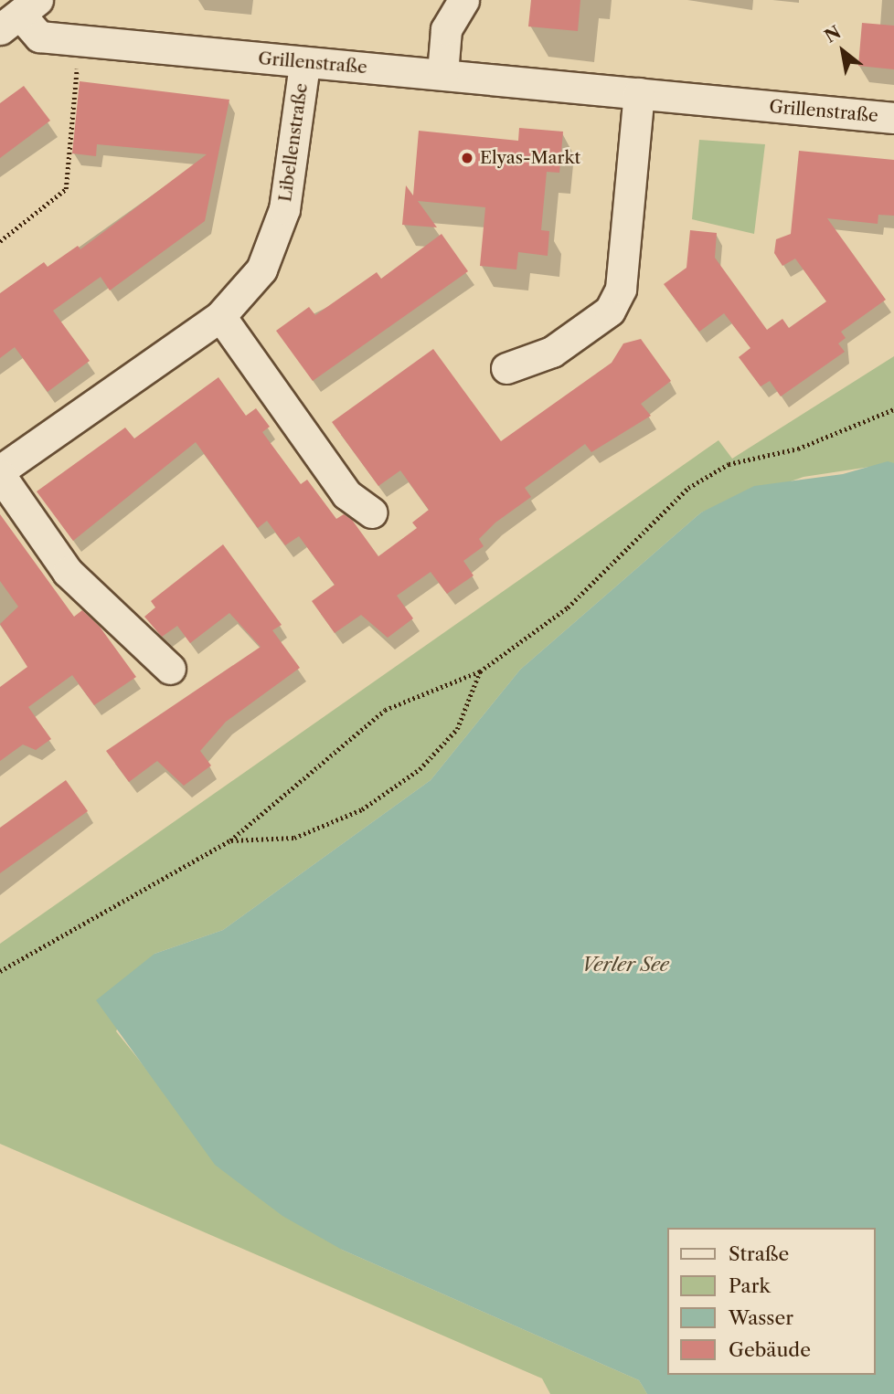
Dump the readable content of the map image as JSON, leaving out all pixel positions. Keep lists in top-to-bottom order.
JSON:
{
  "streets": {
    "street": ["Grillenstraße", "Libellenstraße"]
  },
  "crossings": [
    ["Grillenstraße", "Libellenstraße"]
  ],
  "water": ["Verler See"],
  "places": ["Elyas-Markt"],
  "legend": [
    "Straße",
    "Park",
    "Wasser",
    "Gebäude"
  ],
  "north": "top left"
}
